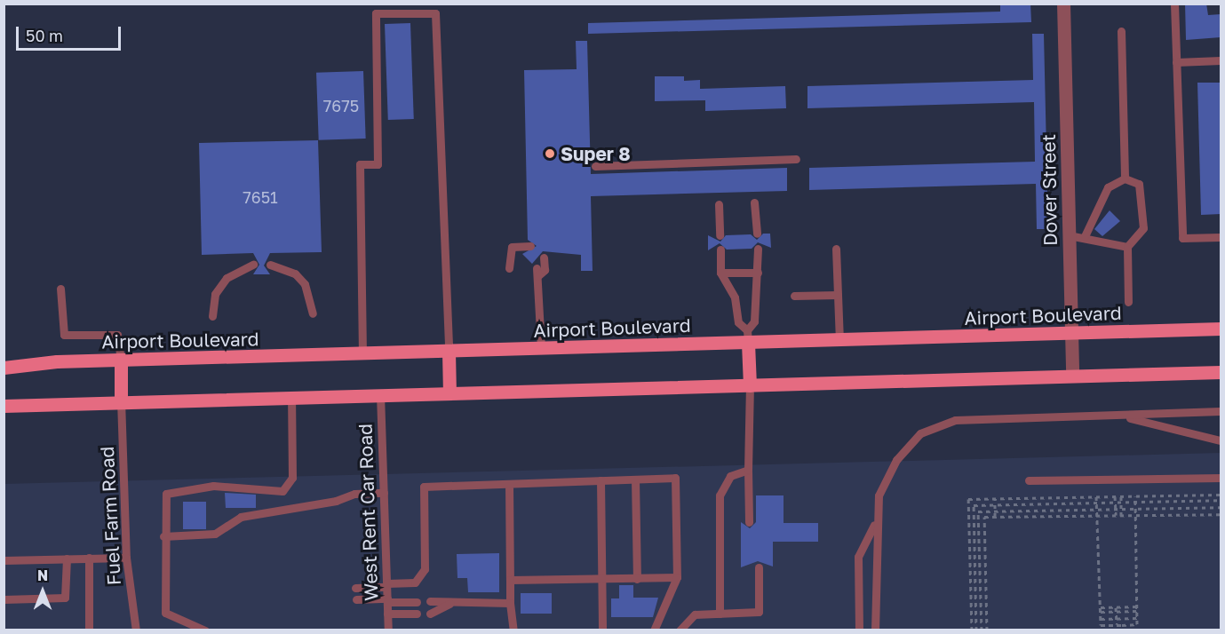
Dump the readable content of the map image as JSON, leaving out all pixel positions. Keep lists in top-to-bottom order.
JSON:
{
  "streets": {
    "main road": ["Airport Boulevard"],
    "street": ["Dover Street"],
    "lane": ["West Rent Car Road", "Fuel Farm Road"]
  },
  "crossings": [
    ["Dover Street", "Airport Boulevard"]
  ],
  "places": ["Super 8"],
  "house_numbers": ["7675", "7651"],
  "scale_bar": "50 m",
  "north": "top"
}
